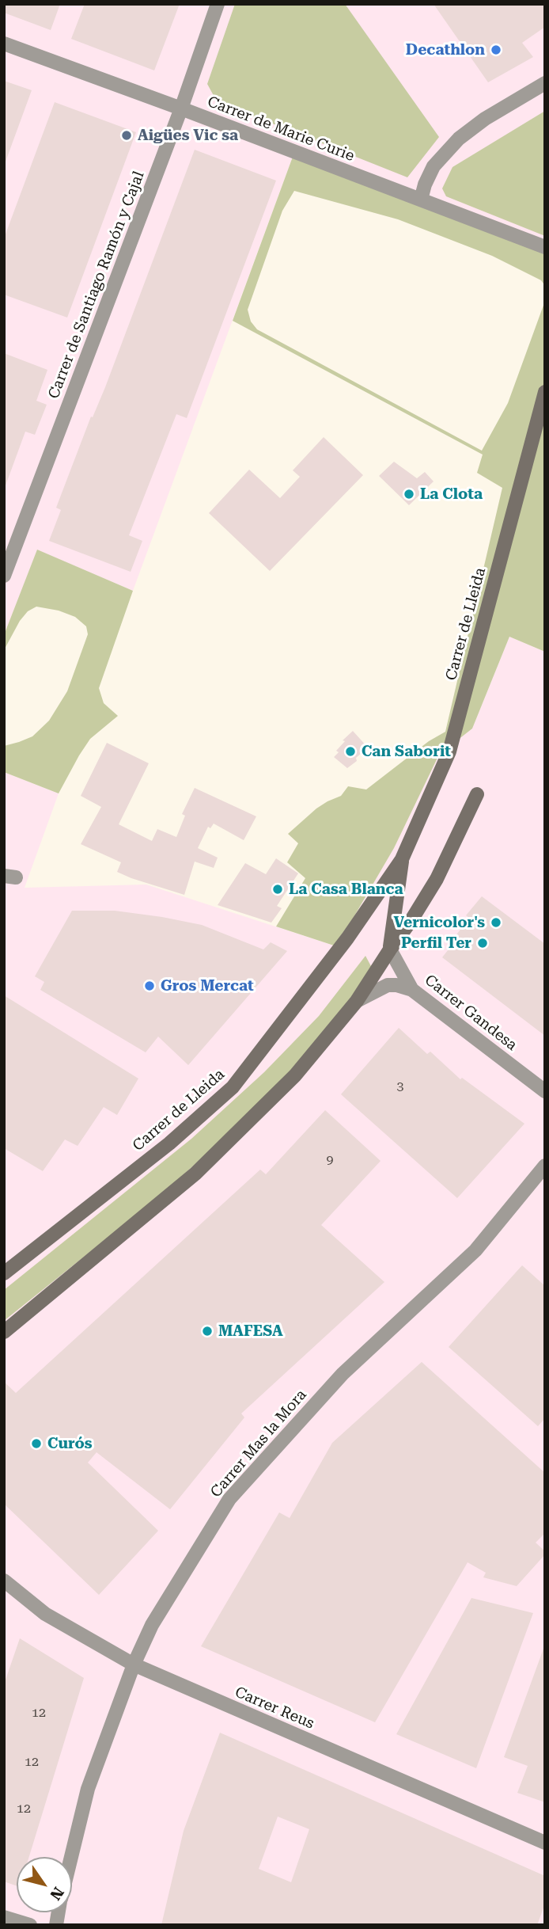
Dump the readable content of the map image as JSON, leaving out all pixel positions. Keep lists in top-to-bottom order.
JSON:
{
  "streets": {
    "street": [
      "Carrer de Marie Curie",
      "Carrer de Santiago Ramón y Cajal",
      "Carrer de Lleida",
      "Carrer Gandesa",
      "Carrer Mas la Mora",
      "Carrer Reus"
    ]
  },
  "crossings": [
    ["Carrer de Marie Curie", "Carrer de Santiago Ramón y Cajal"],
    ["Carrer de Lleida", "Carrer Gandesa"],
    ["Carrer Mas la Mora", "Carrer Reus"]
  ],
  "places": [
    "Decathlon",
    "Aigües Vic sa",
    "La Clota",
    "Can Saborit",
    "La Casa Blanca",
    "Vernicolor's",
    "Perfil Ter",
    "Gros Mercat",
    "MAFESA",
    "Curós"
  ],
  "house_numbers": [
    "3",
    "9",
    "12",
    "12",
    "12"
  ],
  "north": "bottom right"
}
